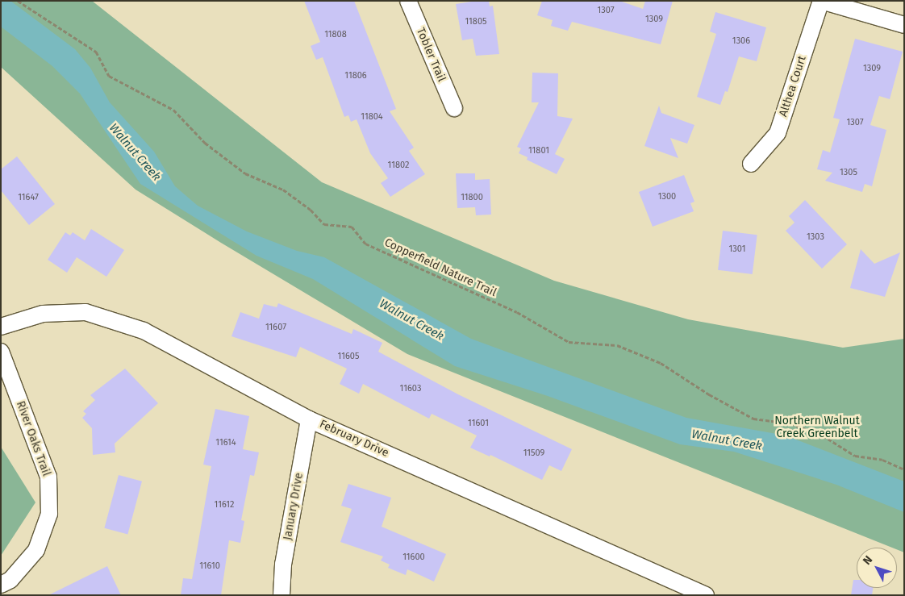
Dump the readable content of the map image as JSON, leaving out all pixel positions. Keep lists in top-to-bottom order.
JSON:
{
  "streets": {
    "street": [
      "Tobler Trail",
      "Althea Court",
      "River Oaks Trail",
      "February Drive",
      "January Drive"
    ],
    "path": ["Copperfield Nature Trail"]
  },
  "crossings": [
    ["February Drive", "January Drive"]
  ],
  "water": ["Walnut Creek"],
  "parks": ["Northern Walnut Creek Greenbelt"],
  "house_numbers": [
    "1307",
    "1309",
    "11805",
    "11808",
    "1306",
    "1309",
    "11806",
    "11804",
    "1307",
    "11801",
    "11802",
    "1305",
    "1300",
    "11647",
    "11800",
    "1303",
    "1301",
    "11607",
    "11605",
    "11603",
    "11601",
    "11614",
    "11509",
    "11612",
    "11600",
    "11610"
  ],
  "north": "top left"
}
